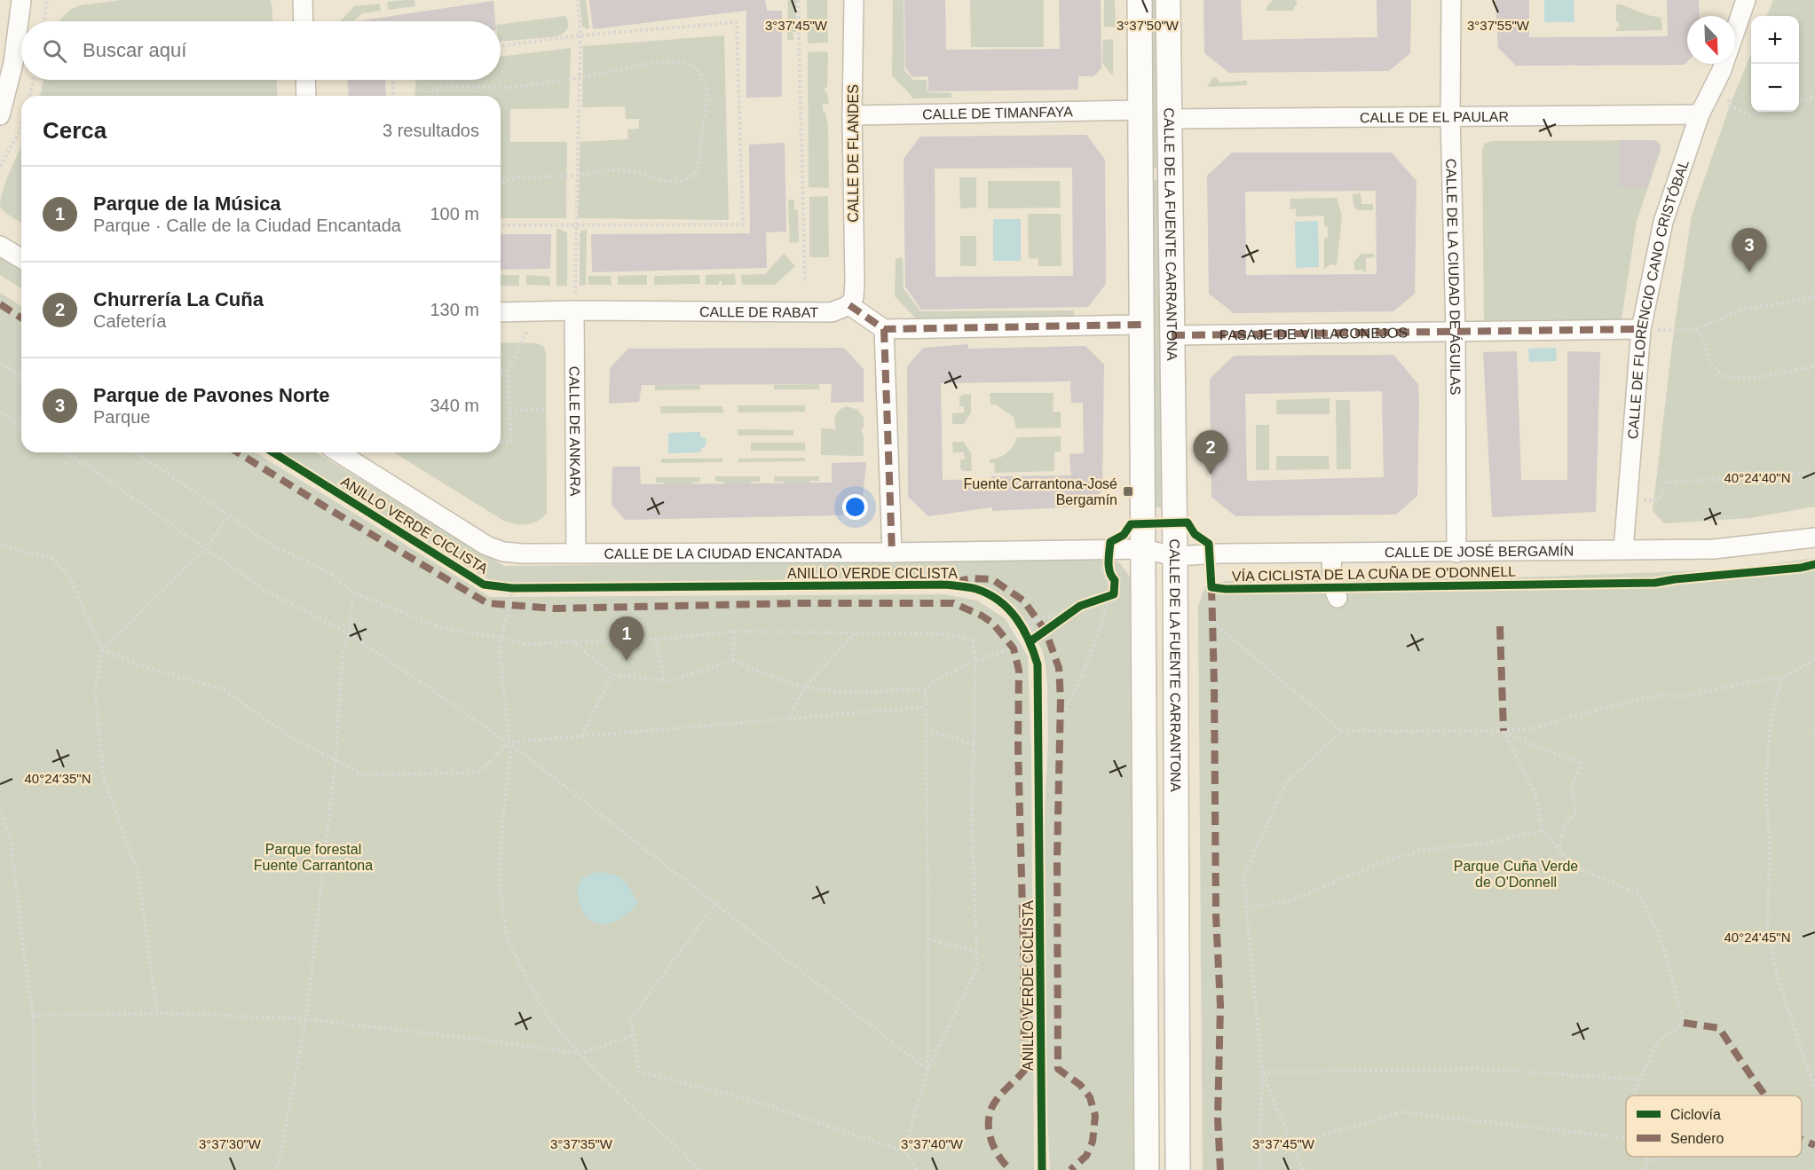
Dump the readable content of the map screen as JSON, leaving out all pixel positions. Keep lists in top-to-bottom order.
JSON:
{
  "streets": {
    "main road": ["CALLE DE LA FUENTE CARRANTONA"],
    "street": [
      "CALLE DE TIMANFAYA",
      "CALLE DE EL PAULAR",
      "CALLE DE FLANDES",
      "CALLE DE LA CIUDAD DE ÁGUILAS",
      "CALLE DE FLORENCIO CANO CRISTÓBAL",
      "CALLE DE RABAT",
      "PASAJE DE VILLACONEJOS",
      "CALLE DE ANKARA",
      "CALLE DE JOSÉ BERGAMÍN",
      "CALLE DE LA CIUDAD ENCANTADA"
    ],
    "cycle path": ["ANILLO VERDE CICLISTA", "VÍA CICLISTA DE LA CUÑA DE O'DONNELL"]
  },
  "crossings": [
    ["CALLE DE TIMANFAYA", "CALLE DE FLANDES"],
    ["CALLE DE TIMANFAYA", "CALLE DE LA FUENTE CARRANTONA"],
    ["CALLE DE EL PAULAR", "CALLE DE LA FUENTE CARRANTONA"],
    ["CALLE DE EL PAULAR", "CALLE DE LA CIUDAD DE ÁGUILAS"],
    ["CALLE DE EL PAULAR", "CALLE DE FLORENCIO CANO CRISTÓBAL"],
    ["CALLE DE FLANDES", "CALLE DE RABAT"],
    ["CALLE DE LA FUENTE CARRANTONA", "PASAJE DE VILLACONEJOS"],
    ["CALLE DE LA FUENTE CARRANTONA", "CALLE DE JOSÉ BERGAMÍN"],
    ["CALLE DE LA FUENTE CARRANTONA", "CALLE DE LA CIUDAD ENCANTADA"],
    ["CALLE DE LA CIUDAD DE ÁGUILAS", "PASAJE DE VILLACONEJOS"],
    ["CALLE DE LA CIUDAD DE ÁGUILAS", "CALLE DE JOSÉ BERGAMÍN"],
    ["CALLE DE FLORENCIO CANO CRISTÓBAL", "PASAJE DE VILLACONEJOS"],
    ["CALLE DE FLORENCIO CANO CRISTÓBAL", "CALLE DE JOSÉ BERGAMÍN"],
    ["CALLE DE RABAT", "CALLE DE ANKARA"],
    ["CALLE DE ANKARA", "CALLE DE LA CIUDAD ENCANTADA"],
    ["CALLE DE JOSÉ BERGAMÍN", "CALLE DE LA CIUDAD ENCANTADA"]
  ],
  "parks": ["Parque forestal Fuente Carrantona", "Parque Cuña Verde de O'Donnell"],
  "places": {
    "transit": ["Fuente Carrantona-José Bergamín"]
  },
  "legend": ["Ciclovía", "Sendero"],
  "north": "bottom right",
  "page": {
    "map_buttons": ["+", "−"],
    "search": "Buscar aquí",
    "heading": ["Cerca", "3 resultados"],
    "list": [
      {
        "mark": "1",
        "name": "Parque de la Música",
        "note": "Parque · Calle de la Ciudad Encantada",
        "value": "100 m"
      },
      {
        "mark": "2",
        "name": "Churrería La Cuña",
        "note": "Cafetería",
        "value": "130 m"
      },
      {
        "mark": "3",
        "name": "Parque de Pavones Norte",
        "note": "Parque",
        "value": "340 m"
      }
    ],
    "pins": ["3", "2", "1"]
  },
  "coordinates": [
    "3°37'45\"W",
    "3°37'50\"W",
    "3°37'55\"W",
    "40°24'40\"N",
    "40°24'35\"N",
    "40°24'45\"N",
    "3°37'30\"W",
    "3°37'35\"W",
    "3°37'40\"W"
  ]
}
